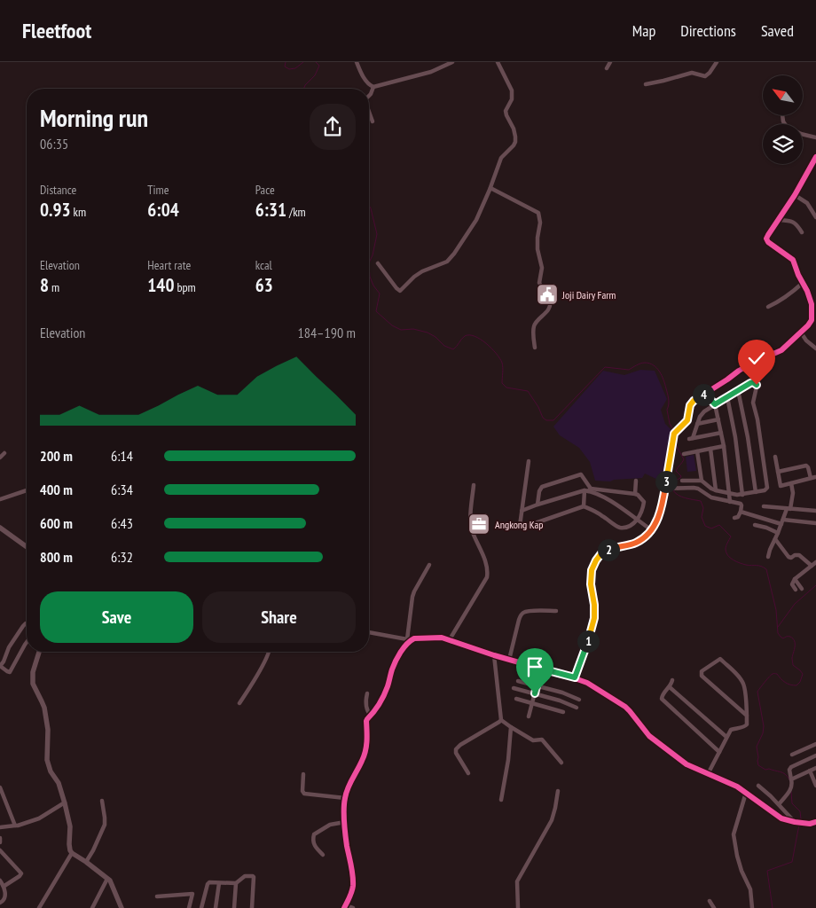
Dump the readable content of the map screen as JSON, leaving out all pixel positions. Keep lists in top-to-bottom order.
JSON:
{
  "places": {
    "public building": ["Joji Dairy Farm"],
    "office": ["Angkong Kap"]
  },
  "north": "top left",
  "page": {
    "header": "Fleetfoot",
    "nav": ["Map", "Directions", "Saved"],
    "heading": ["Morning run", "06:35"],
    "stats": [
      ["Distance", "0.93 km"],
      ["Time", "6:04"],
      ["Pace", "6:31 /km"],
      ["Elevation", "8 m"],
      ["Heart rate", "140 bpm"],
      ["kcal", "63"]
    ],
    "chart": ["Elevation", "184–190 m"],
    "pins": [
      "4",
      "3",
      "2",
      "1"
    ],
    "list": [
      {
        "name": "200 m",
        "note": "6:14"
      },
      {
        "name": "400 m",
        "note": "6:34"
      },
      {
        "name": "600 m",
        "note": "6:43"
      },
      {
        "name": "800 m",
        "note": "6:32"
      }
    ],
    "buttons": ["Save", "Share"]
  }
}
